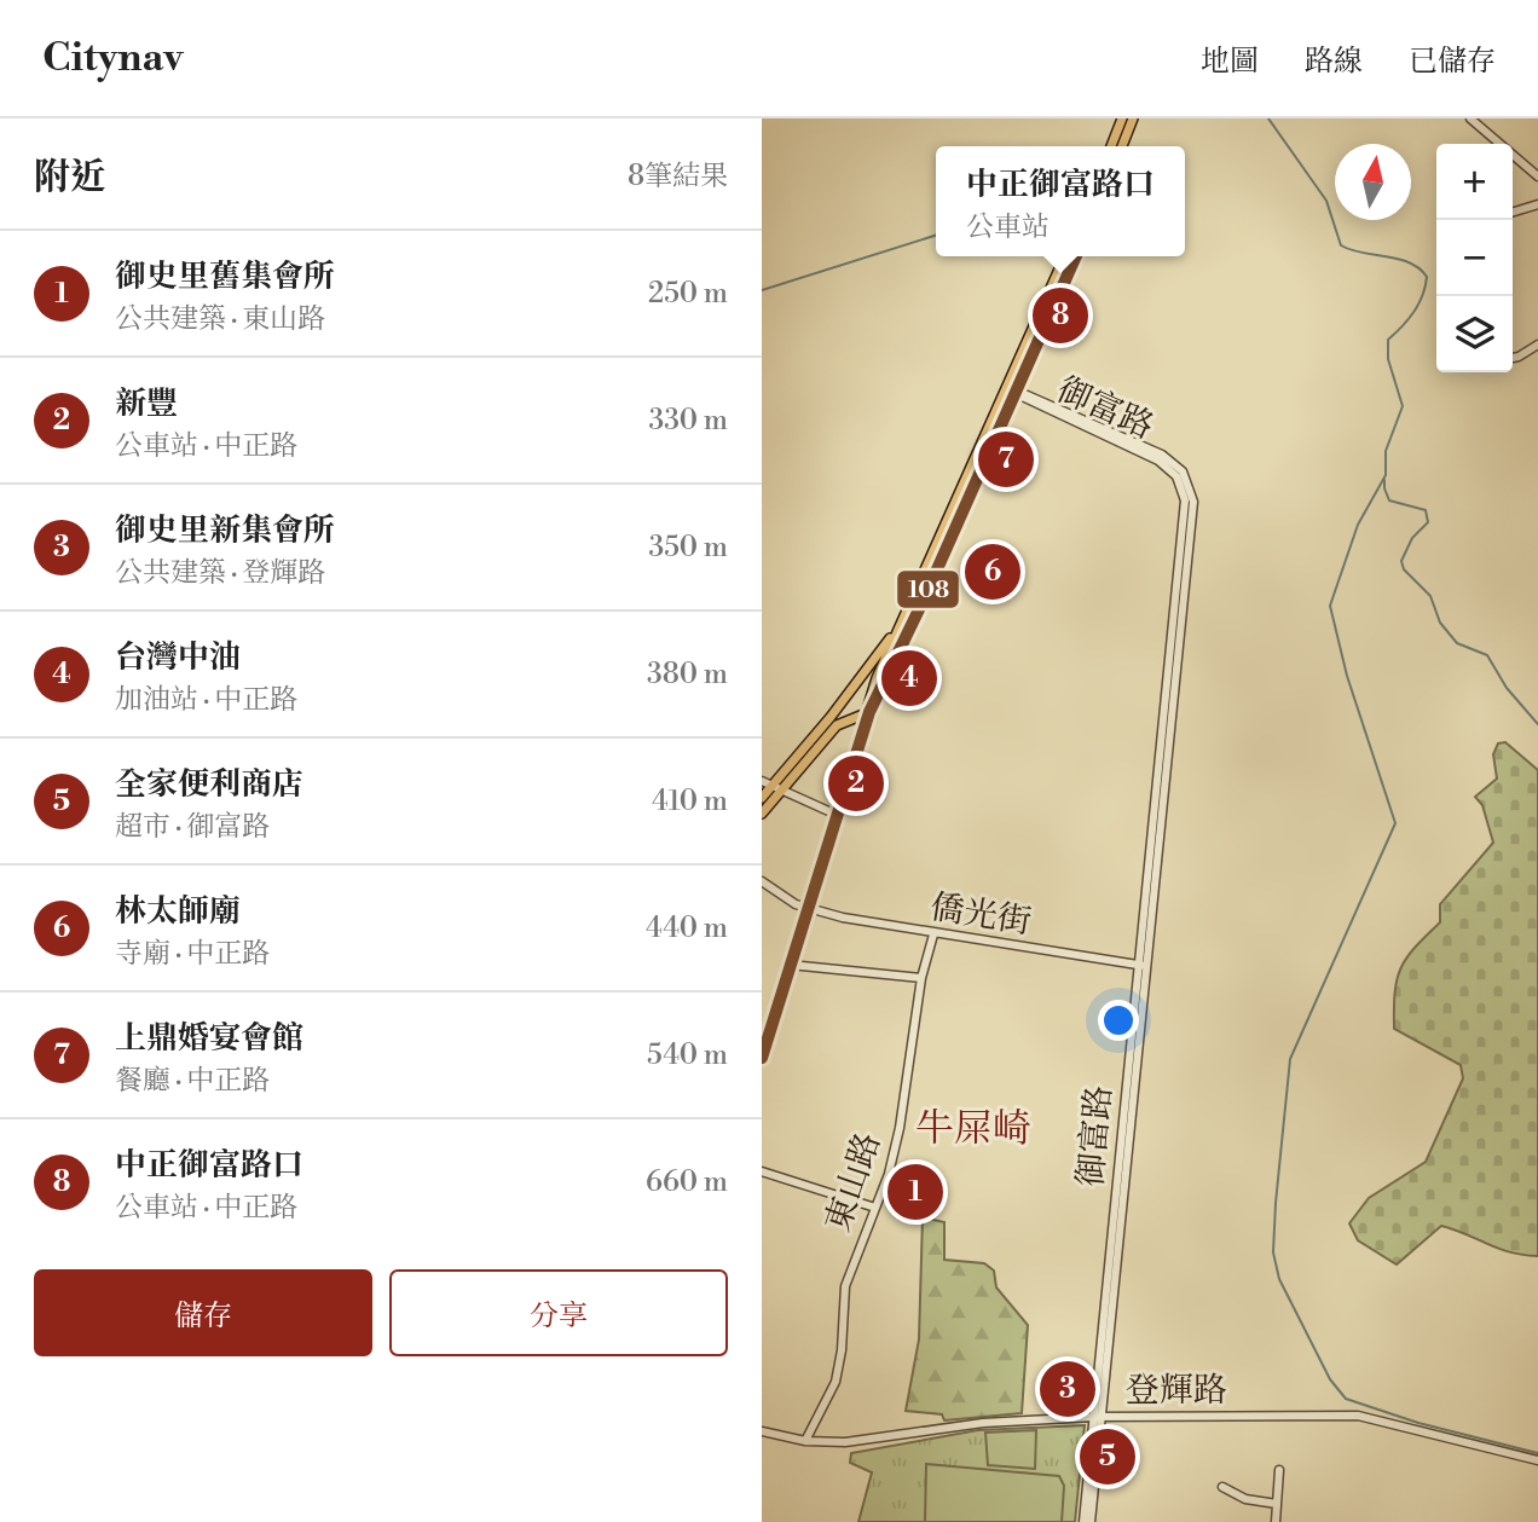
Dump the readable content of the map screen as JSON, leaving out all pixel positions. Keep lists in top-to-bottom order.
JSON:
{
  "streets": {
    "street": [
      "御富路",
      "僑光街",
      "東山路",
      "登輝路"
    ]
  },
  "crossings": [
    ["御富路", "僑光街"],
    ["御富路", "登輝路"],
    ["僑光街", "東山路"],
    ["東山路", "登輝路"]
  ],
  "districts": ["牛屎崎"],
  "lines": ["transit line 108"],
  "north": "top",
  "page": {
    "header": "Citynav",
    "nav": ["地圖", "路線", "已儲存"],
    "heading": ["附近", "8筆結果"],
    "map_buttons": ["+", "−"],
    "popup": ["中正御富路口", "公車站"],
    "list": [
      {
        "mark": "1",
        "name": "御史里舊集會所",
        "note": "公共建築 · 東山路",
        "value": "250 m"
      },
      {
        "mark": "2",
        "name": "新豐",
        "note": "公車站 · 中正路",
        "value": "330 m"
      },
      {
        "mark": "3",
        "name": "御史里新集會所",
        "note": "公共建築 · 登輝路",
        "value": "350 m"
      },
      {
        "mark": "4",
        "name": "台灣中油",
        "note": "加油站 · 中正路",
        "value": "380 m"
      },
      {
        "mark": "5",
        "name": "全家便利商店",
        "note": "超市 · 御富路",
        "value": "410 m"
      },
      {
        "mark": "6",
        "name": "林太師廟",
        "note": "寺廟 · 中正路",
        "value": "440 m"
      },
      {
        "mark": "7",
        "name": "上鼎婚宴會館",
        "note": "餐廳 · 中正路",
        "value": "540 m"
      },
      {
        "mark": "8",
        "name": "中正御富路口",
        "note": "公車站 · 中正路",
        "value": "660 m"
      }
    ],
    "pins": [
      "8",
      "7",
      "6",
      "4",
      "2",
      "1",
      "3",
      "5"
    ],
    "buttons": ["儲存", "分享"]
  }
}
